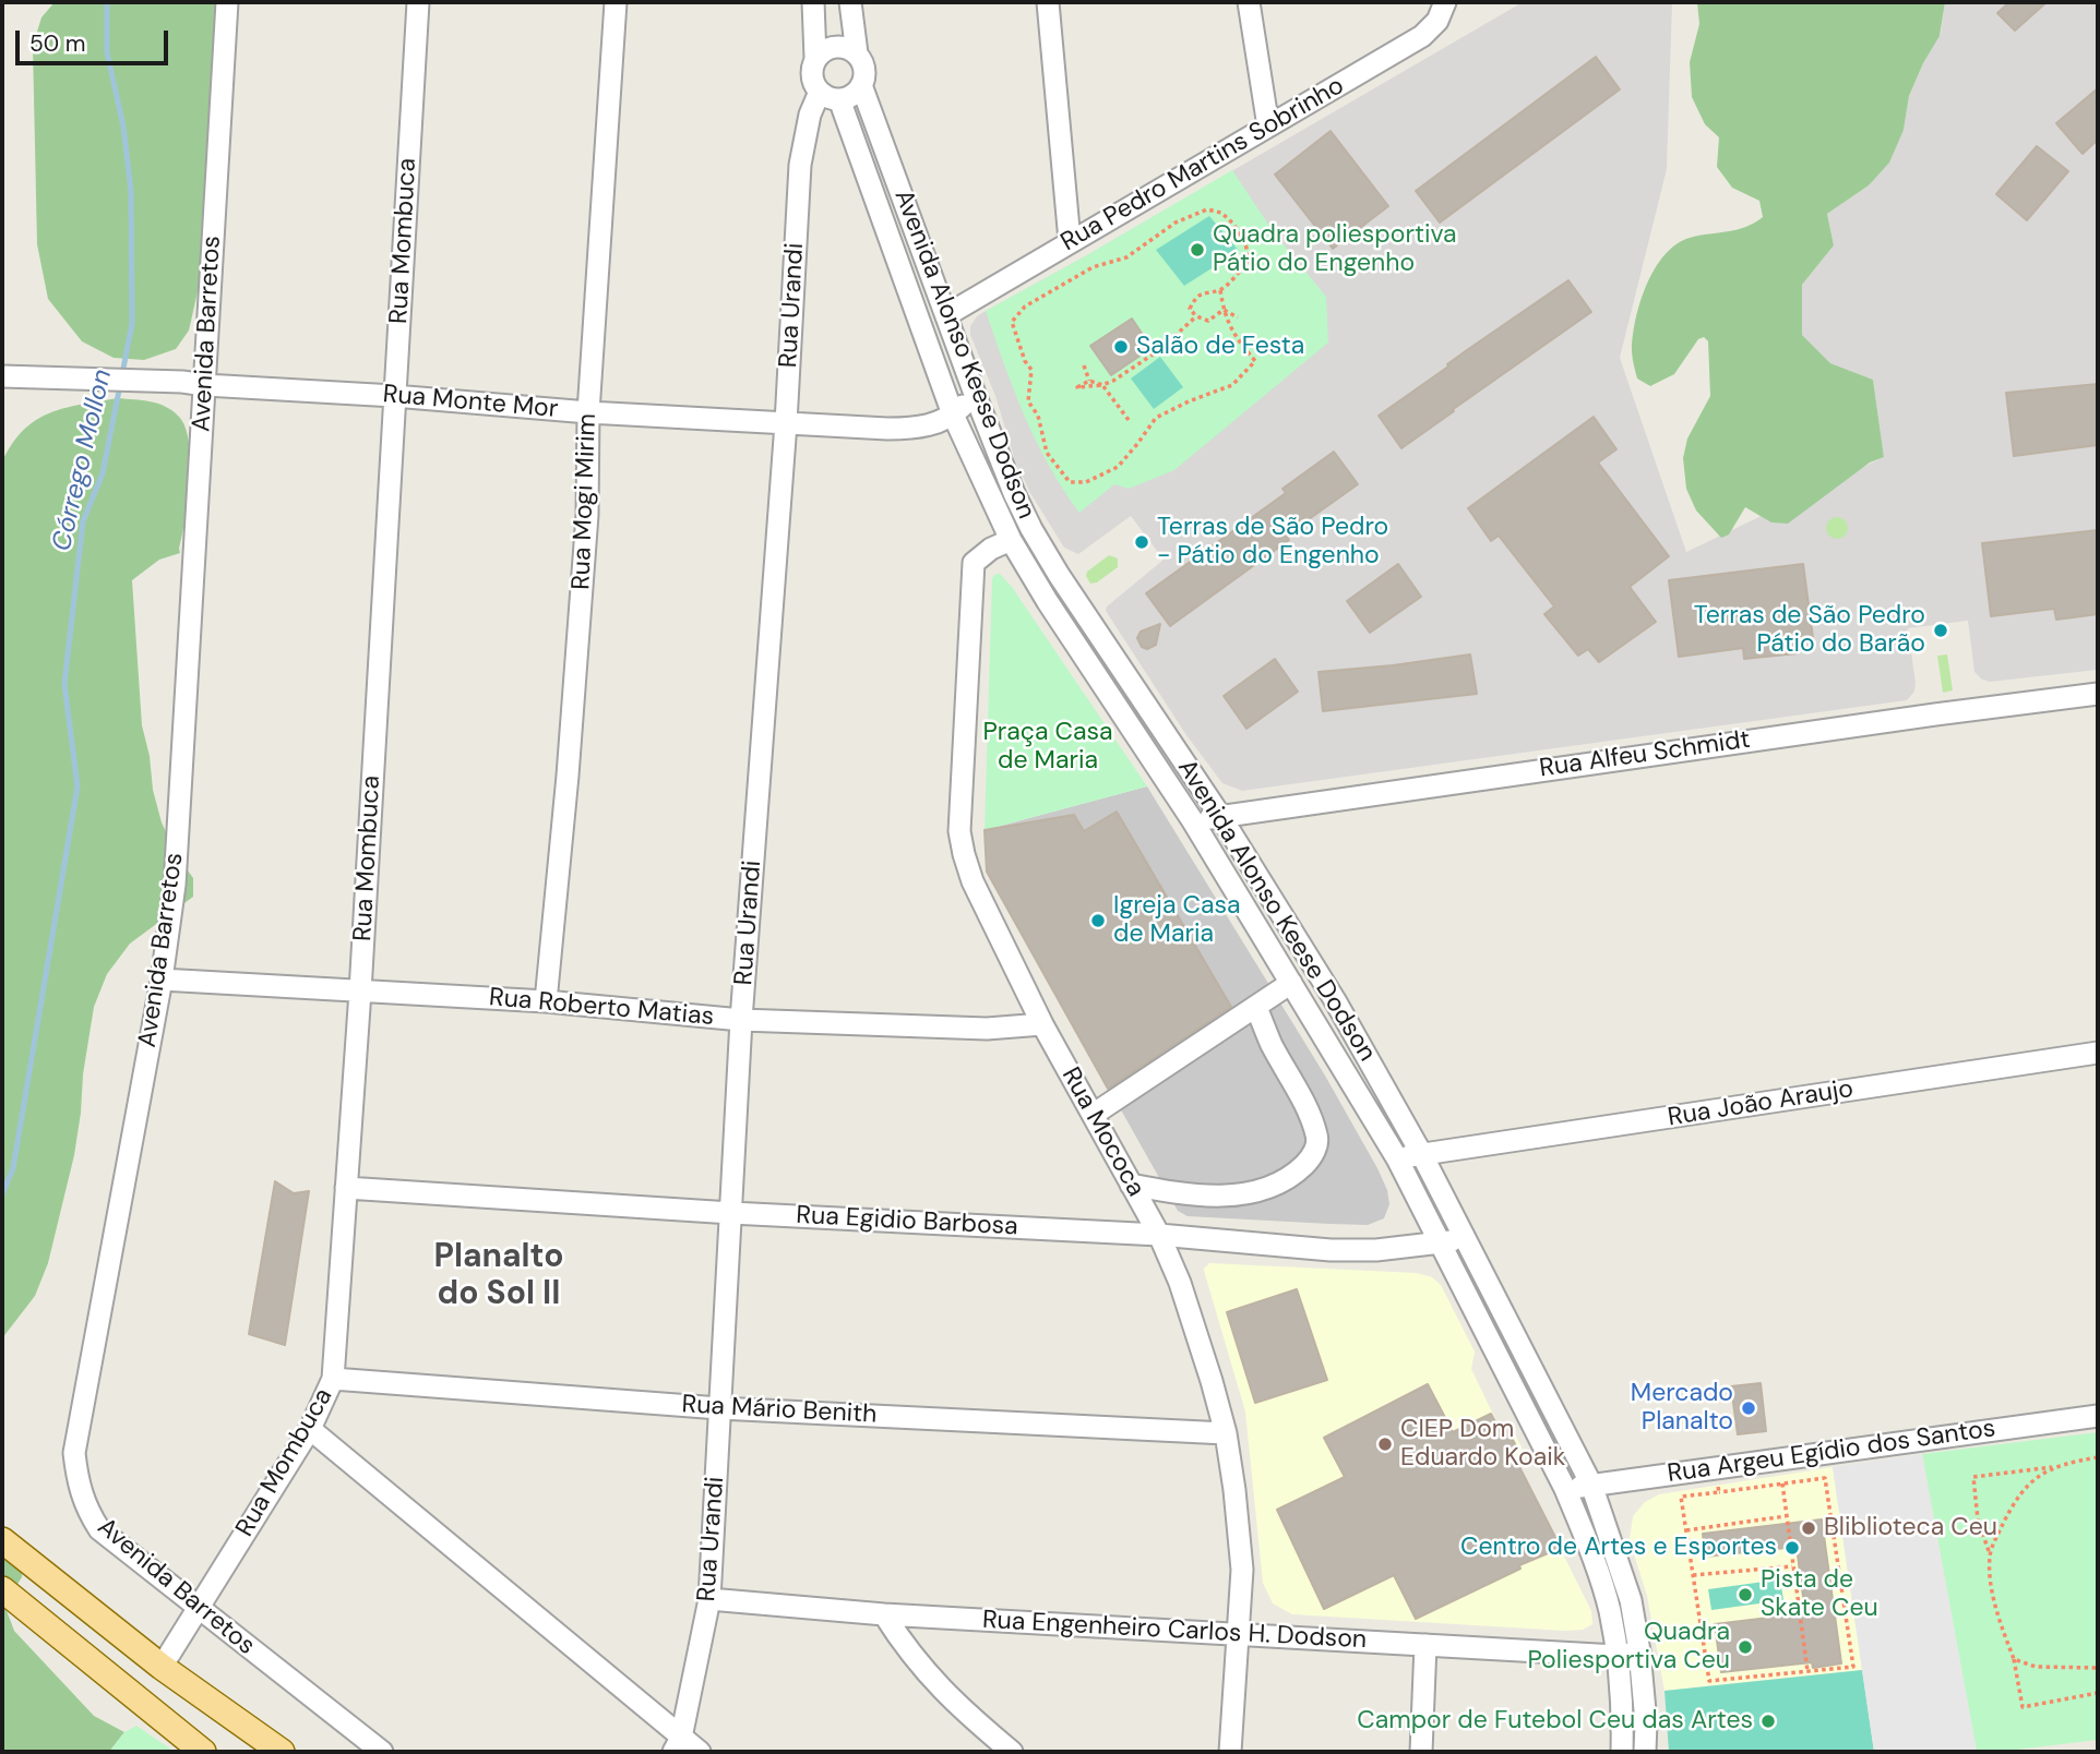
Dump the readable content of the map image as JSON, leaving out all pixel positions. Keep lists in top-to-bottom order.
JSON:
{
  "streets": {
    "street": [
      "Rua Pedro Martins Sobrinho",
      "Rua Mombuca",
      "Rua Urandi",
      "Avenida Barretos",
      "Avenida Alonso Keese Dodson",
      "Rua Monte Mor",
      "Rua Mogi Mirim",
      "Rua Alfeu Schmidt",
      "Rua Roberto Matias",
      "Rua João Araujo",
      "Rua Mococa",
      "Rua Egidio Barbosa",
      "Rua Mário Benith",
      "Rua Argeu Egídio dos Santos",
      "Rua Engenheiro Carlos H. Dodson"
    ]
  },
  "crossings": [
    ["Rua Pedro Martins Sobrinho", "Avenida Alonso Keese Dodson"],
    ["Rua Mombuca", "Avenida Barretos"],
    ["Rua Mombuca", "Rua Monte Mor"],
    ["Rua Mombuca", "Rua Roberto Matias"],
    ["Rua Mombuca", "Rua Egidio Barbosa"],
    ["Rua Mombuca", "Rua Mário Benith"],
    ["Rua Urandi", "Avenida Alonso Keese Dodson"],
    ["Rua Urandi", "Rua Monte Mor"],
    ["Rua Urandi", "Rua Roberto Matias"],
    ["Rua Urandi", "Rua Egidio Barbosa"],
    ["Rua Urandi", "Rua Mário Benith"],
    ["Rua Urandi", "Rua Engenheiro Carlos H. Dodson"],
    ["Avenida Barretos", "Rua Monte Mor"],
    ["Avenida Barretos", "Rua Roberto Matias"],
    ["Avenida Alonso Keese Dodson", "Rua Monte Mor"],
    ["Avenida Alonso Keese Dodson", "Rua Alfeu Schmidt"],
    ["Avenida Alonso Keese Dodson", "Rua João Araujo"],
    ["Avenida Alonso Keese Dodson", "Rua Mococa"],
    ["Avenida Alonso Keese Dodson", "Rua Egidio Barbosa"],
    ["Avenida Alonso Keese Dodson", "Rua Argeu Egídio dos Santos"],
    ["Avenida Alonso Keese Dodson", "Rua Engenheiro Carlos H. Dodson"],
    ["Rua Monte Mor", "Rua Mogi Mirim"],
    ["Rua Mogi Mirim", "Rua Roberto Matias"],
    ["Rua Roberto Matias", "Rua Mococa"],
    ["Rua Mococa", "Rua Egidio Barbosa"],
    ["Rua Mococa", "Rua Mário Benith"],
    ["Rua Mococa", "Rua Engenheiro Carlos H. Dodson"]
  ],
  "districts": ["Planalto do Sol II"],
  "water": ["Córrego Mollon"],
  "parks": ["Praça Casa de Maria"],
  "places": [
    "Quadra poliesportiva Pátio do Engenho",
    "Salão de Festa",
    "Terras de São Pedro - Pátio do Engenho",
    "Terras de São Pedro Pátio do Barão",
    "Igreja Casa de Maria",
    "Mercado Planalto",
    "CIEP Dom Eduardo Koaik",
    "Bliblioteca Ceu",
    "Centro de Artes e Esportes",
    "Pista de Skate Ceu",
    "Quadra Poliesportiva Ceu",
    "Campor de Futebol Ceu das Artes"
  ],
  "scale_bar": "50 m"
}
